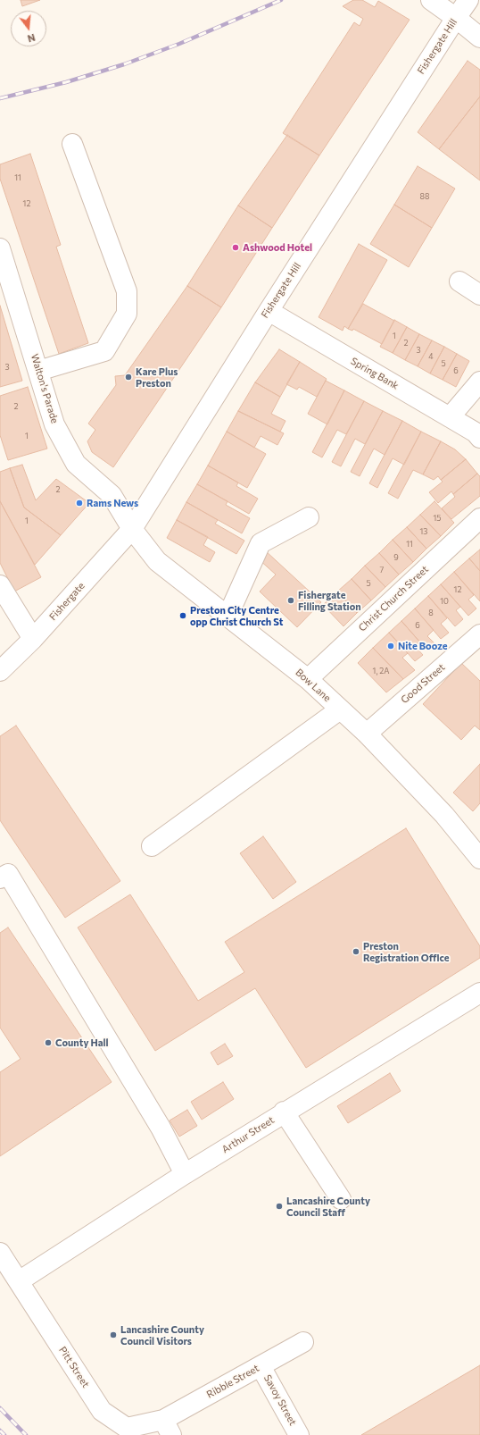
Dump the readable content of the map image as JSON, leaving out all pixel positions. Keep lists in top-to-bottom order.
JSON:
{
  "streets": {
    "street": [
      "Fishergate Hill",
      "Spring Bank",
      "Walton's Parade",
      "Christ Church Street",
      "Fishergate",
      "Good Street",
      "Bow Lane",
      "Arthur Street",
      "Pitt Street",
      "Ribble Street",
      "Savoy Street"
    ]
  },
  "crossings": [
    ["Fishergate Hill", "Spring Bank"],
    ["Fishergate Hill", "Walton's Parade"],
    ["Fishergate Hill", "Fishergate"],
    ["Fishergate Hill", "Bow Lane"],
    ["Walton's Parade", "Fishergate"],
    ["Walton's Parade", "Bow Lane"],
    ["Christ Church Street", "Bow Lane"],
    ["Fishergate", "Bow Lane"],
    ["Good Street", "Bow Lane"],
    ["Arthur Street", "Pitt Street"],
    ["Pitt Street", "Ribble Street"],
    ["Ribble Street", "Savoy Street"]
  ],
  "places": [
    "Ashwood Hotel",
    "Kare Plus Preston",
    "Rams News",
    "Fishergate Filling Station",
    "Preston City Centre opp Christ Church St",
    "Nite Booze",
    "Preston Registration Office",
    "County Hall",
    "Lancashire County Council Staff",
    "Lancashire County Council Visitors"
  ],
  "house_numbers": [
    "11",
    "88",
    "12",
    "1",
    "2",
    "3",
    "4",
    "5",
    "3",
    "6",
    "2",
    "1",
    "2",
    "15",
    "1",
    "13",
    "11",
    "9",
    "7",
    "5",
    "12",
    "10",
    "8",
    "6",
    "1, 2A"
  ],
  "north": "bottom"
}
